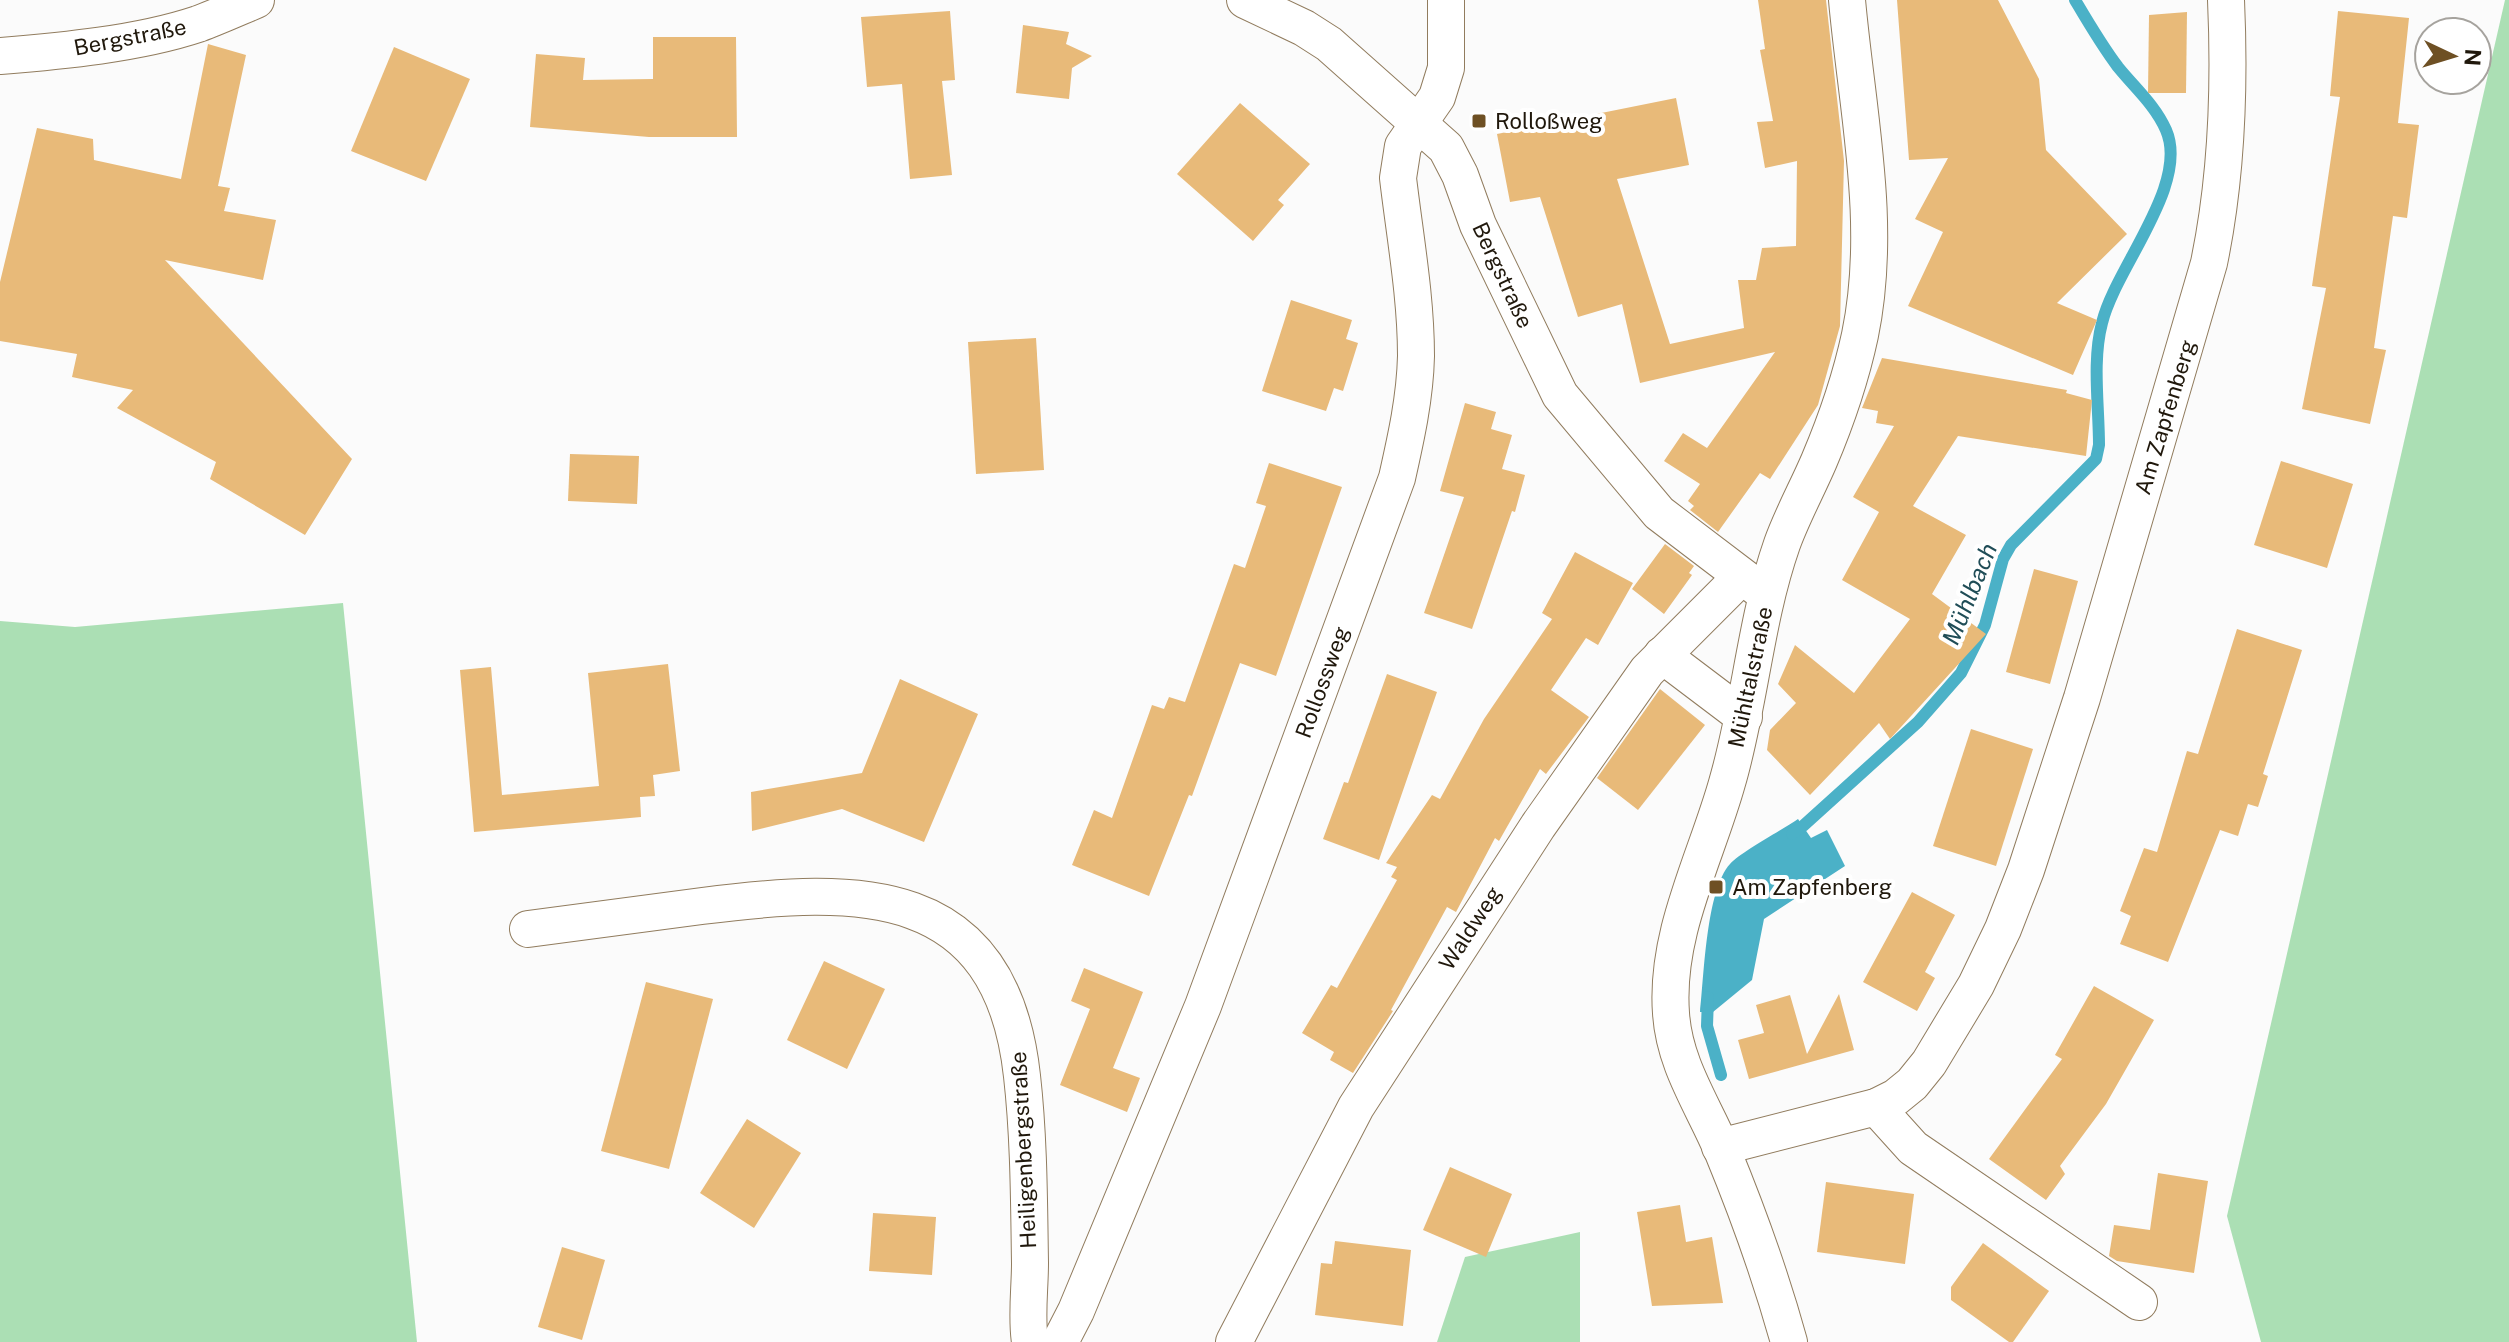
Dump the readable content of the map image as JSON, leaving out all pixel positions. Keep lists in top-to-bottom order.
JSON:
{
  "streets": {
    "street": [
      "Bergstraße",
      "Am Zapfenberg",
      "Mühltalstraße",
      "Rollossweg",
      "Waldweg",
      "Heiligenbergstraße"
    ]
  },
  "crossings": [
    ["Bergstraße", "Mühltalstraße"],
    ["Bergstraße", "Rollossweg"],
    ["Bergstraße", "Waldweg"],
    ["Am Zapfenberg", "Mühltalstraße"],
    ["Mühltalstraße", "Waldweg"]
  ],
  "water": ["Mühlbach"],
  "places": {
    "transit": ["Rolloßweg", "Am Zapfenberg"]
  },
  "north": "right"
}
